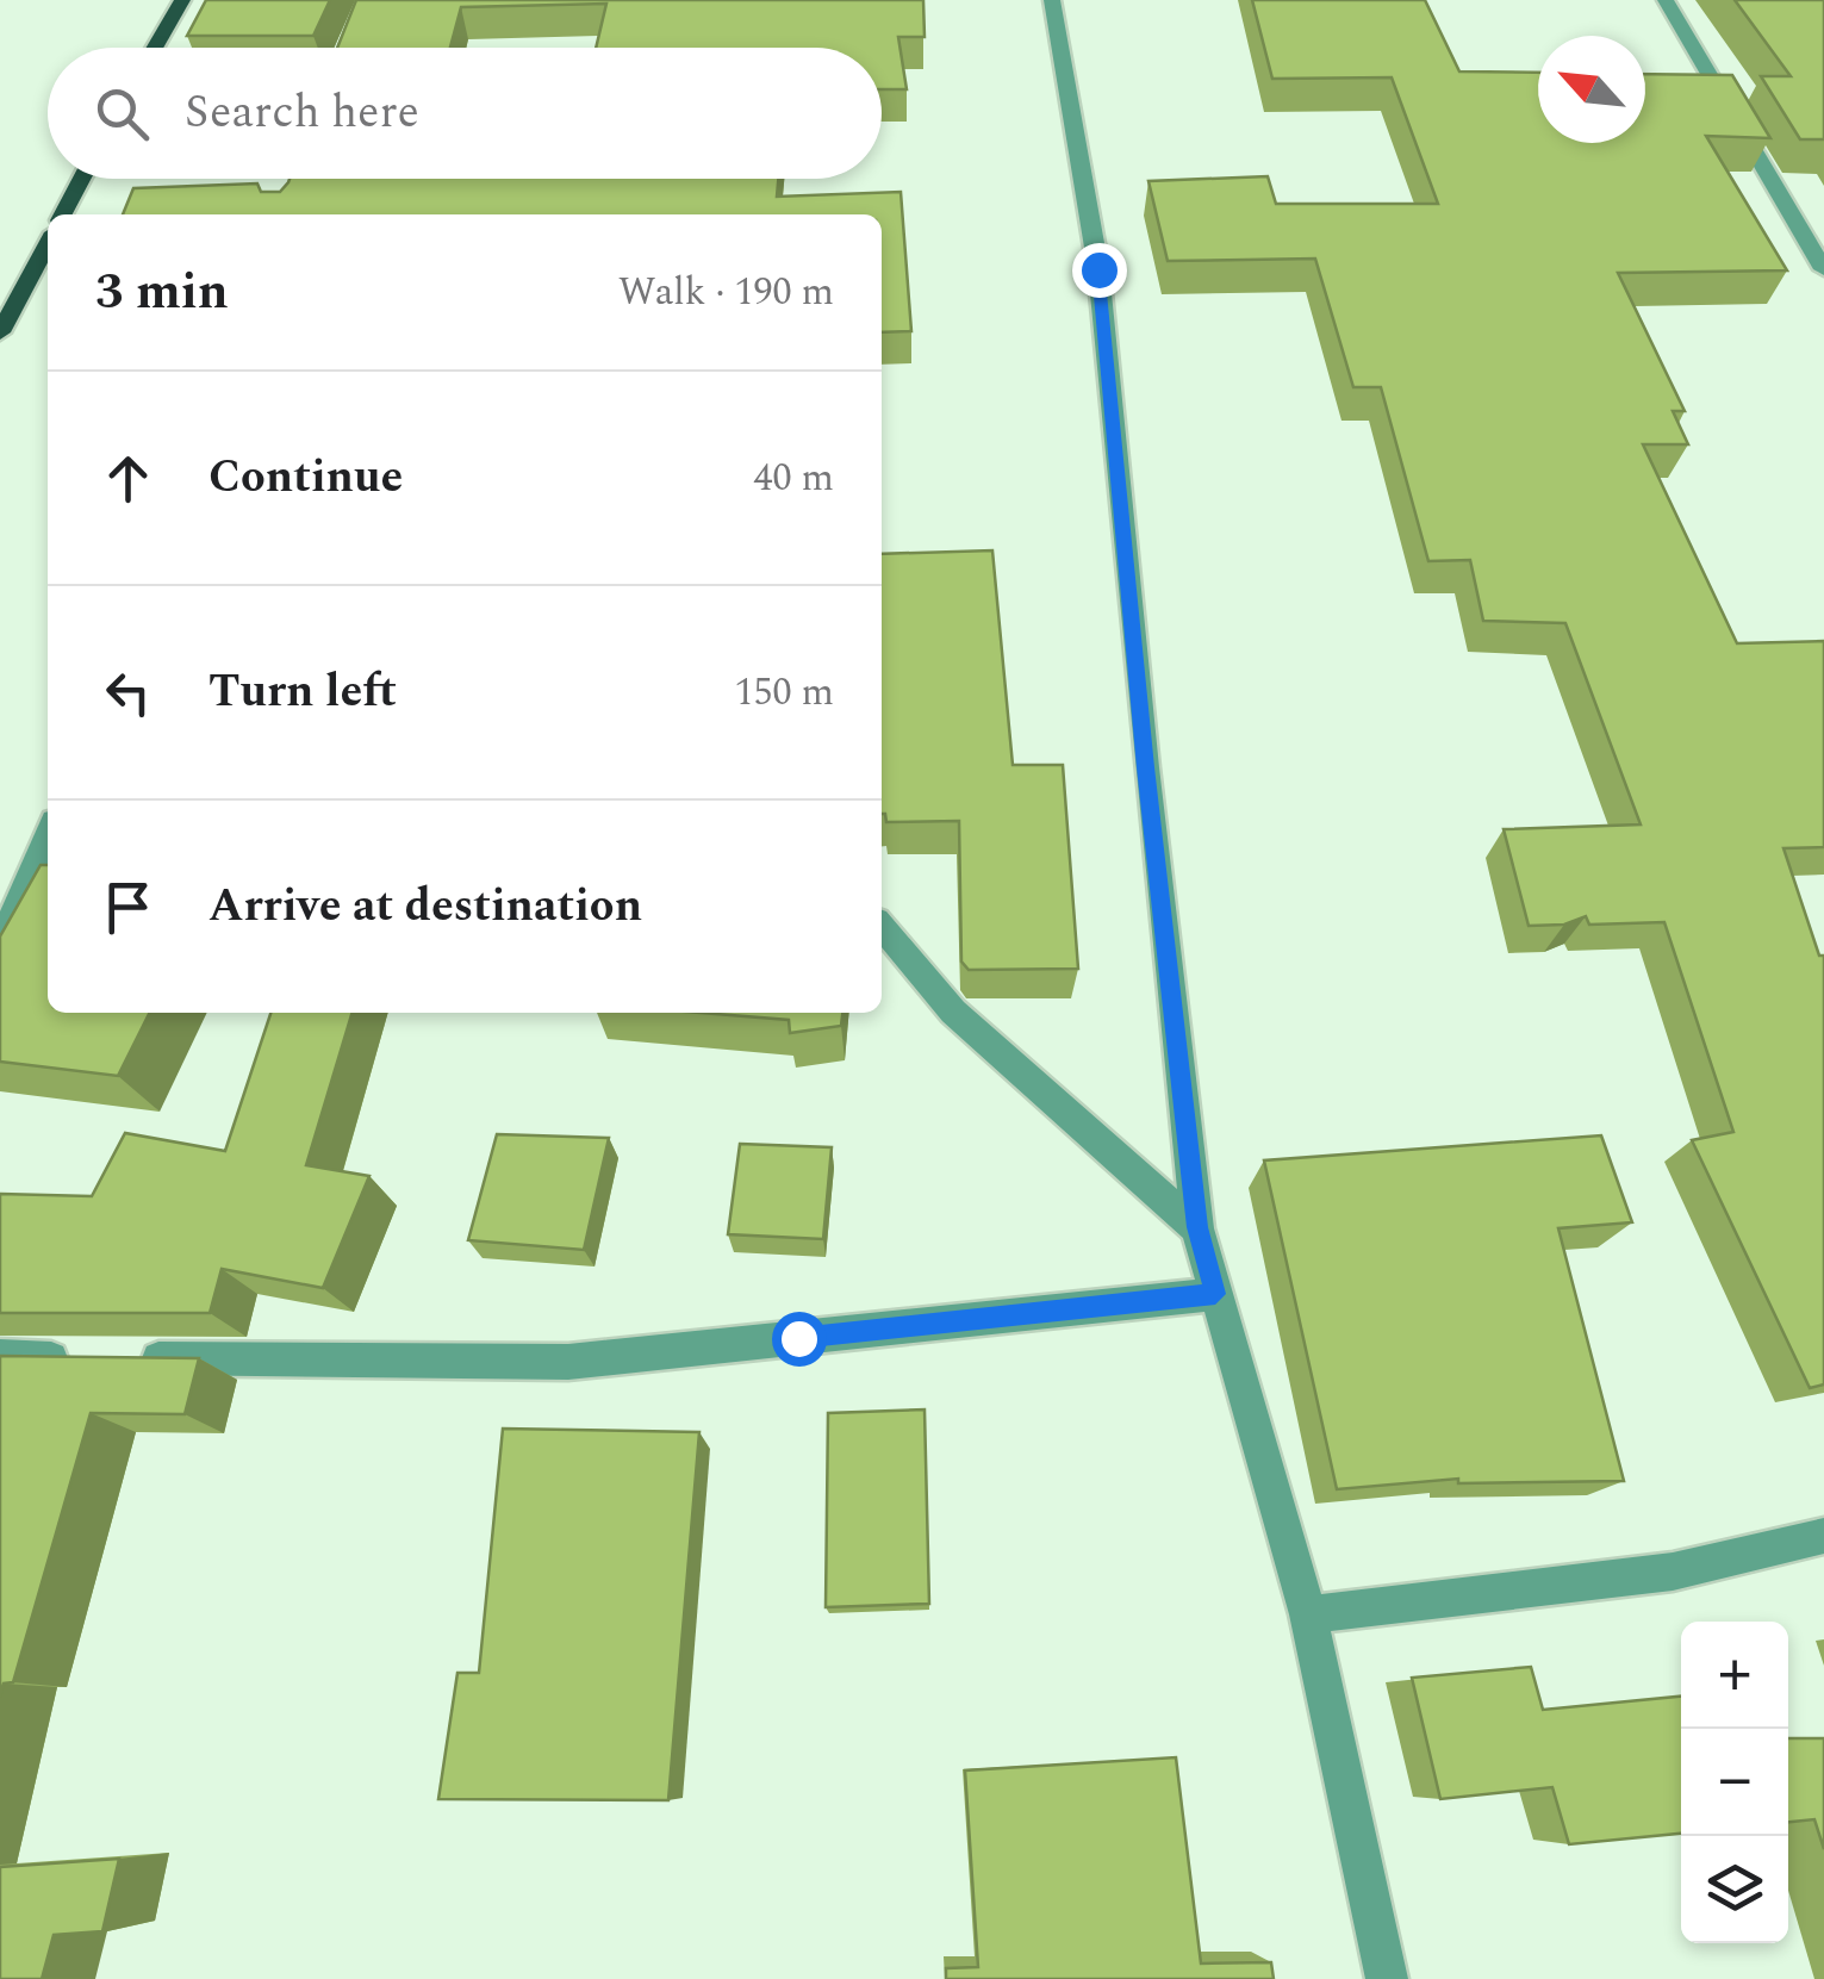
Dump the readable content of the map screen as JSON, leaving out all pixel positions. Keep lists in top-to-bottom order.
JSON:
{
  "north": "top left",
  "page": {
    "search": "Search here",
    "heading": ["3 min", "Walk · 190 m"],
    "list": [
      ["Continue", "40 m"],
      ["Turn left", "150 m"],
      "Arrive at destination"
    ],
    "map_buttons": ["+", "−"]
  }
}
